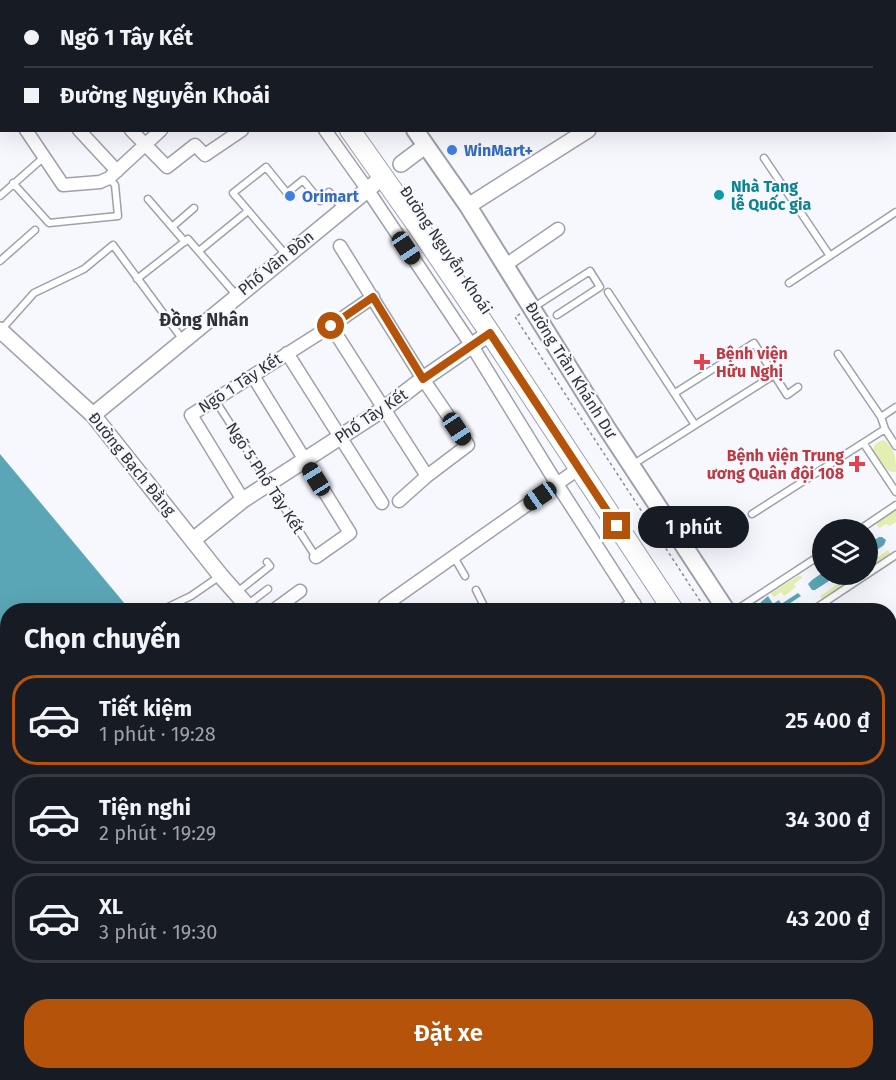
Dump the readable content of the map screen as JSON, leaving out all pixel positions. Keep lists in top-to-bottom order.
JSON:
{
  "streets": {
    "main road": ["Đường Nguyễn Khoái", "Đường Trần Khánh Dư"],
    "street": [
      "Phố Vân Đồn",
      "Ngõ 1 Tây Kết",
      "Phố Tây Kết",
      "Đường Bạch Đằng"
    ],
    "lane": ["Ngõ 5 Phố Tây Kết"]
  },
  "crossings": [
    ["Đường Nguyễn Khoái", "Phố Vân Đồn"],
    ["Đường Nguyễn Khoái", "Phố Tây Kết"],
    ["Phố Vân Đồn", "Đường Bạch Đằng"],
    ["Ngõ 1 Tây Kết", "Phố Tây Kết"],
    ["Ngõ 1 Tây Kết", "Ngõ 5 Phố Tây Kết"],
    ["Phố Tây Kết", "Đường Bạch Đằng"],
    ["Phố Tây Kết", "Ngõ 5 Phố Tây Kết"]
  ],
  "districts": ["Đồng Nhân"],
  "places": {
    "other": ["WinMart+", "Nhà Tang lễ Quốc gia", "Orimart"],
    "health": ["Bệnh viện Hữu Nghị", "Bệnh viện Trung ương Quân đội 108"]
  },
  "page": {
    "banner": ["Ngõ 1 Tây Kết", "Đường Nguyễn Khoái"],
    "bubble": "1 phút",
    "heading": "Chọn chuyến",
    "list": [
      {
        "name": "Tiết kiệm",
        "note": "1 phút · 19:28",
        "value": "25 400 ₫"
      },
      {
        "name": "Tiện nghi",
        "note": "2 phút · 19:29",
        "value": "34 300 ₫"
      },
      {
        "name": "XL",
        "note": "3 phút · 19:30",
        "value": "43 200 ₫"
      }
    ],
    "buttons": "Đặt xe"
  }
}
